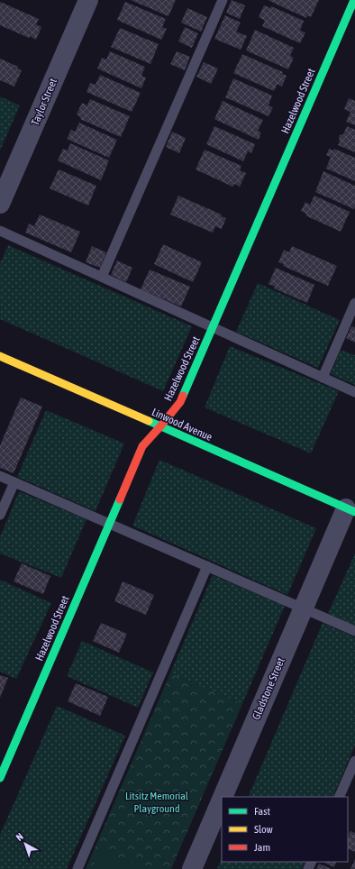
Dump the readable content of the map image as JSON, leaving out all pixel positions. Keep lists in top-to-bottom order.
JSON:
{
  "streets": {
    "street": [
      "Hazelwood Street",
      "Taylor Street",
      "Linwood Avenue",
      "Gladstone Street"
    ]
  },
  "crossings": [
    ["Hazelwood Street", "Linwood Avenue"],
    ["Linwood Avenue", "Gladstone Street"]
  ],
  "parks": ["Litsitz Memorial Playground"],
  "legend": ["Fast", "Slow", "Jam"],
  "north": "top left"
}
